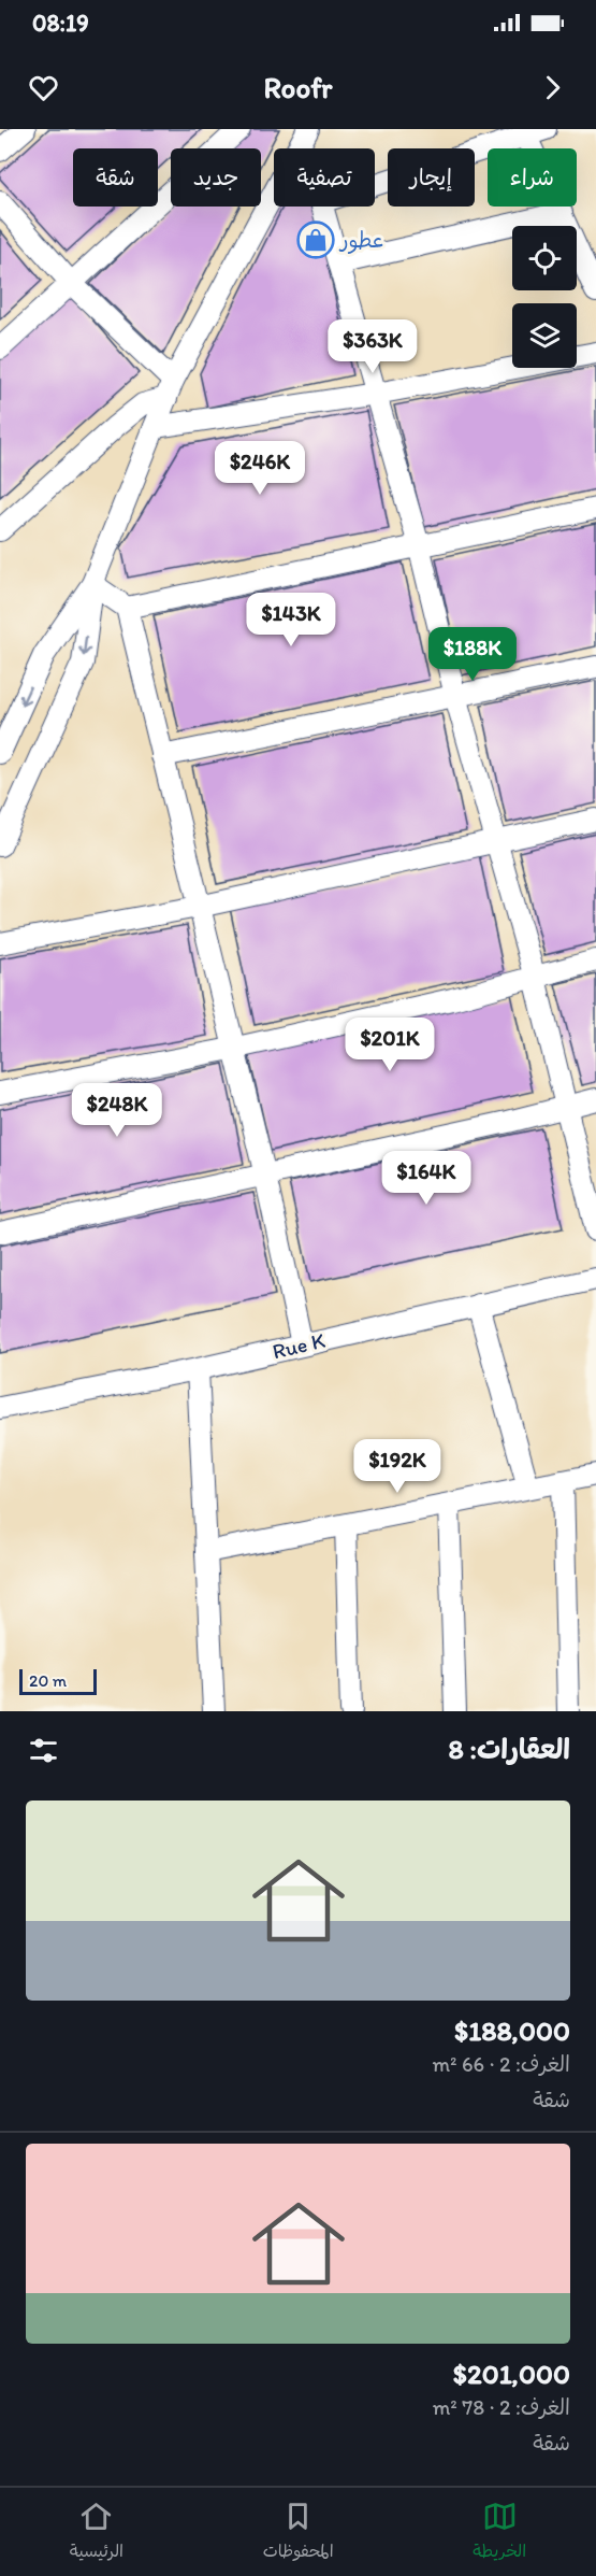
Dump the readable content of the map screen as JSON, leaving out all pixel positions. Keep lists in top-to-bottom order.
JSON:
{
  "streets": {
    "street": ["Rue K"]
  },
  "places": {
    "shop": ["عطور"]
  },
  "scale_bar": "20 m",
  "page": {
    "status": "08:19",
    "header": "Roofr",
    "chip": [
      "شراء",
      "إيجار",
      "تصفية",
      "جديد",
      "شقة"
    ],
    "price": [
      "$363K",
      "$246K",
      "$143K",
      "$188K",
      "$201K",
      "$248K",
      "$164K",
      "$192K"
    ],
    "scale": "20 m",
    "heading": "العقارات: 8",
    "list": [
      {
        "name": "$188,000",
        "note": "الغرف: 2 · 66 m² · شقة"
      },
      {
        "name": "$201,000",
        "note": "الغرف: 2 · 78 m² · شقة"
      }
    ],
    "tabs": ["الخريطة", "المحفوظات", "الرئيسية"]
  }
}
